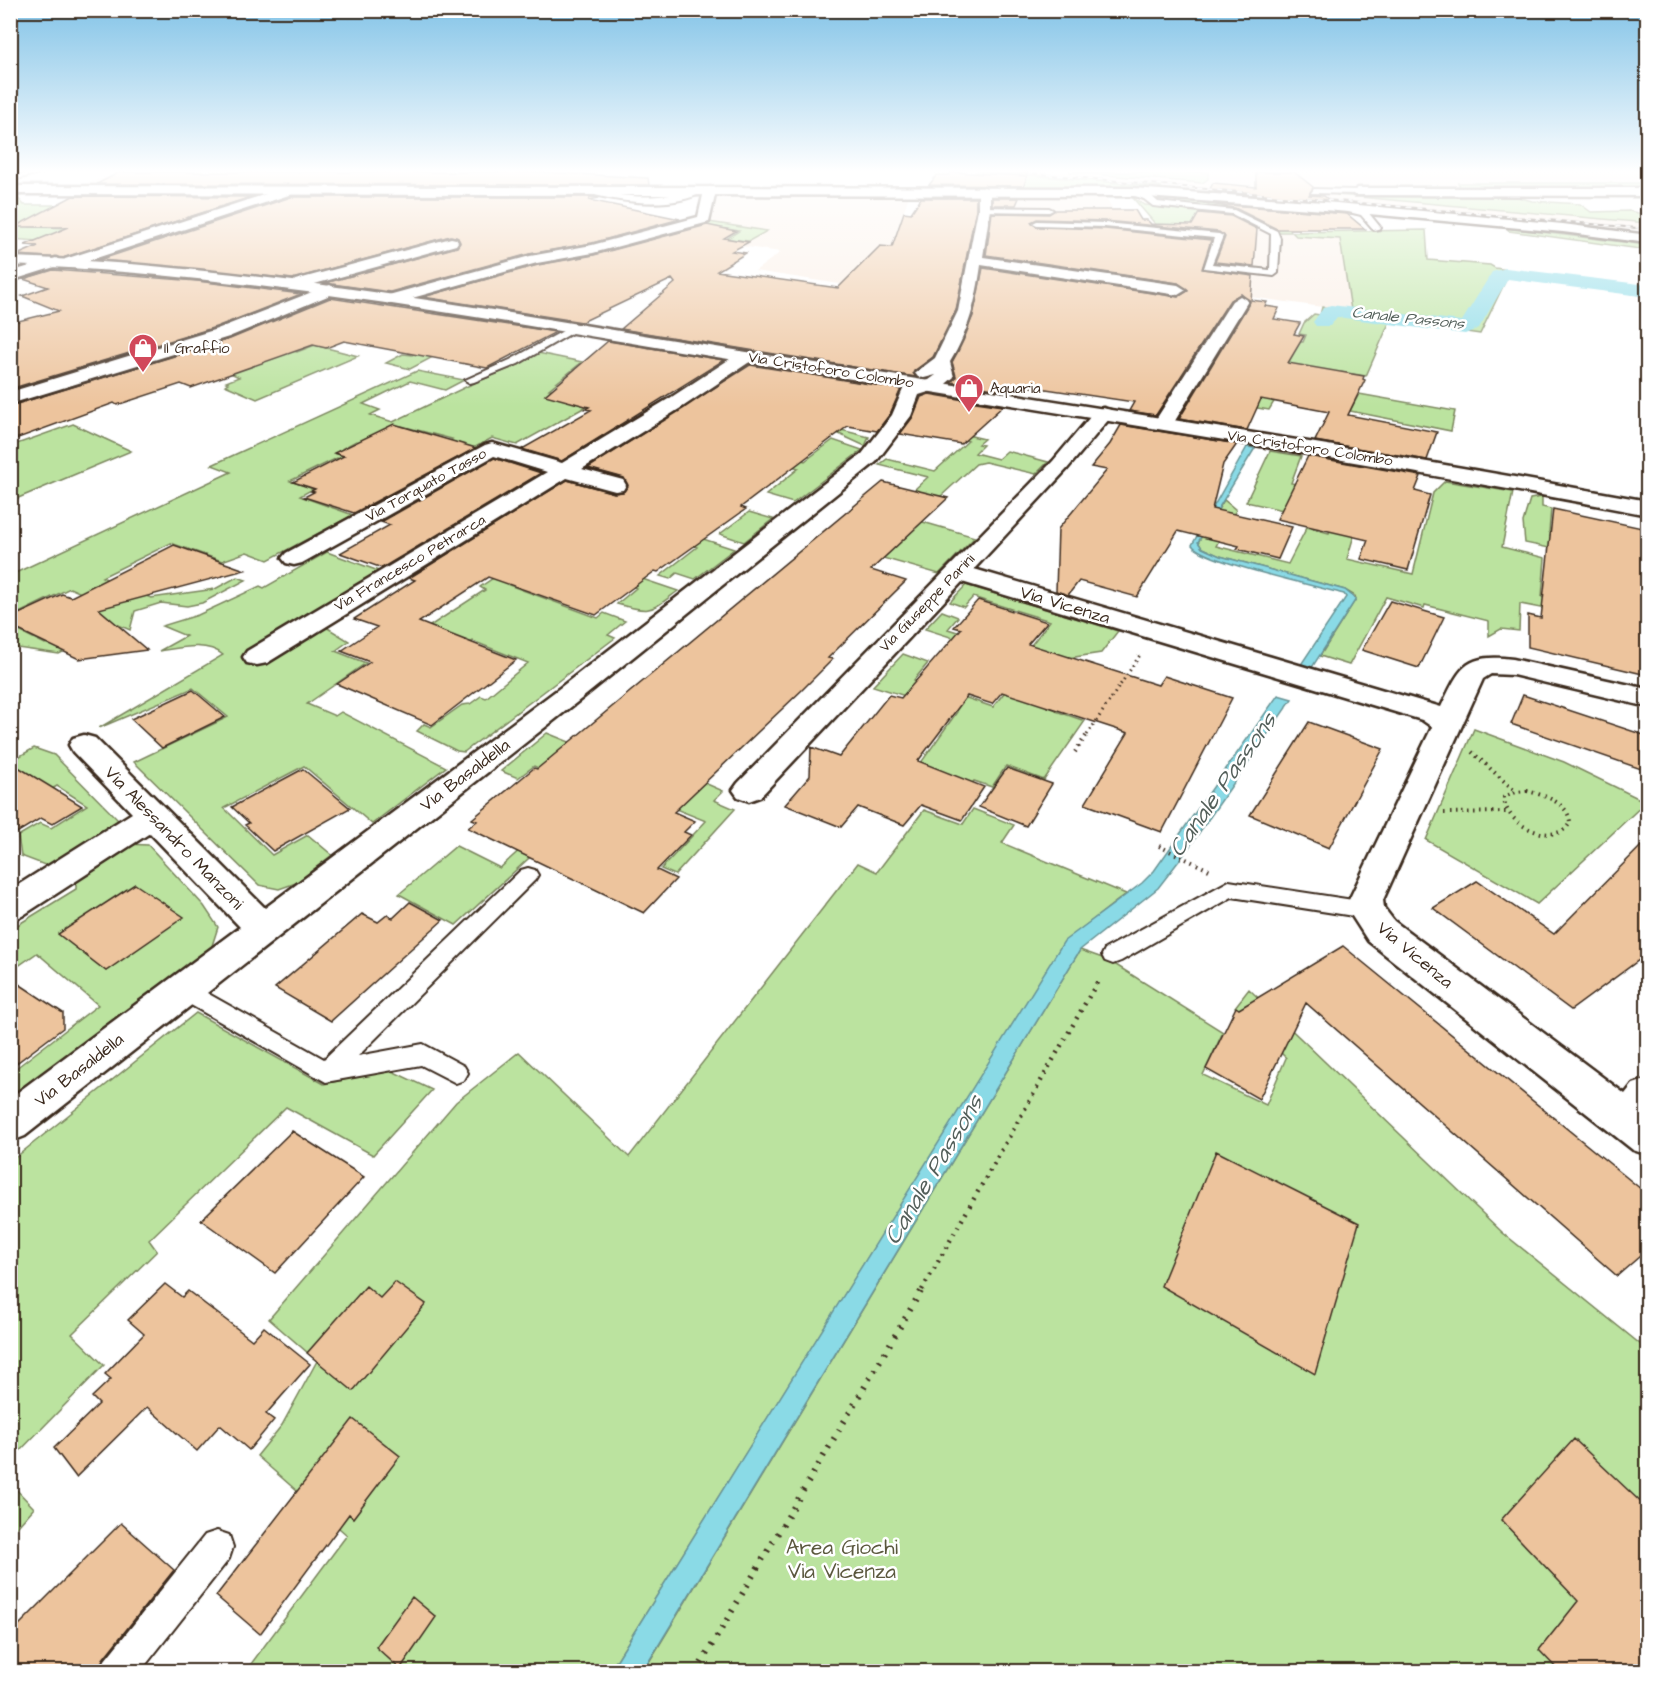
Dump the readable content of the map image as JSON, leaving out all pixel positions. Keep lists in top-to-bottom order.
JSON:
{
  "streets": {
    "street": [
      "Via Cristoforo Colombo",
      "Via Torquato Tasso",
      "Via Francesco Petrarca",
      "Via Giuseppe Parini",
      "Via Vicenza",
      "Via Basaldella",
      "Via Alessandro Manzoni"
    ]
  },
  "crossings": [
    ["Via Cristoforo Colombo", "Via Francesco Petrarca"],
    ["Via Cristoforo Colombo", "Via Giuseppe Parini"],
    ["Via Cristoforo Colombo", "Via Basaldella"],
    ["Via Torquato Tasso", "Via Francesco Petrarca"],
    ["Via Giuseppe Parini", "Via Vicenza"],
    ["Via Basaldella", "Via Alessandro Manzoni"]
  ],
  "water": ["Canale Passons"],
  "parks": ["Area Giochi Via Vicenza"],
  "places": {
    "shop": ["Il Graffio", "Aquaria"]
  }
}
